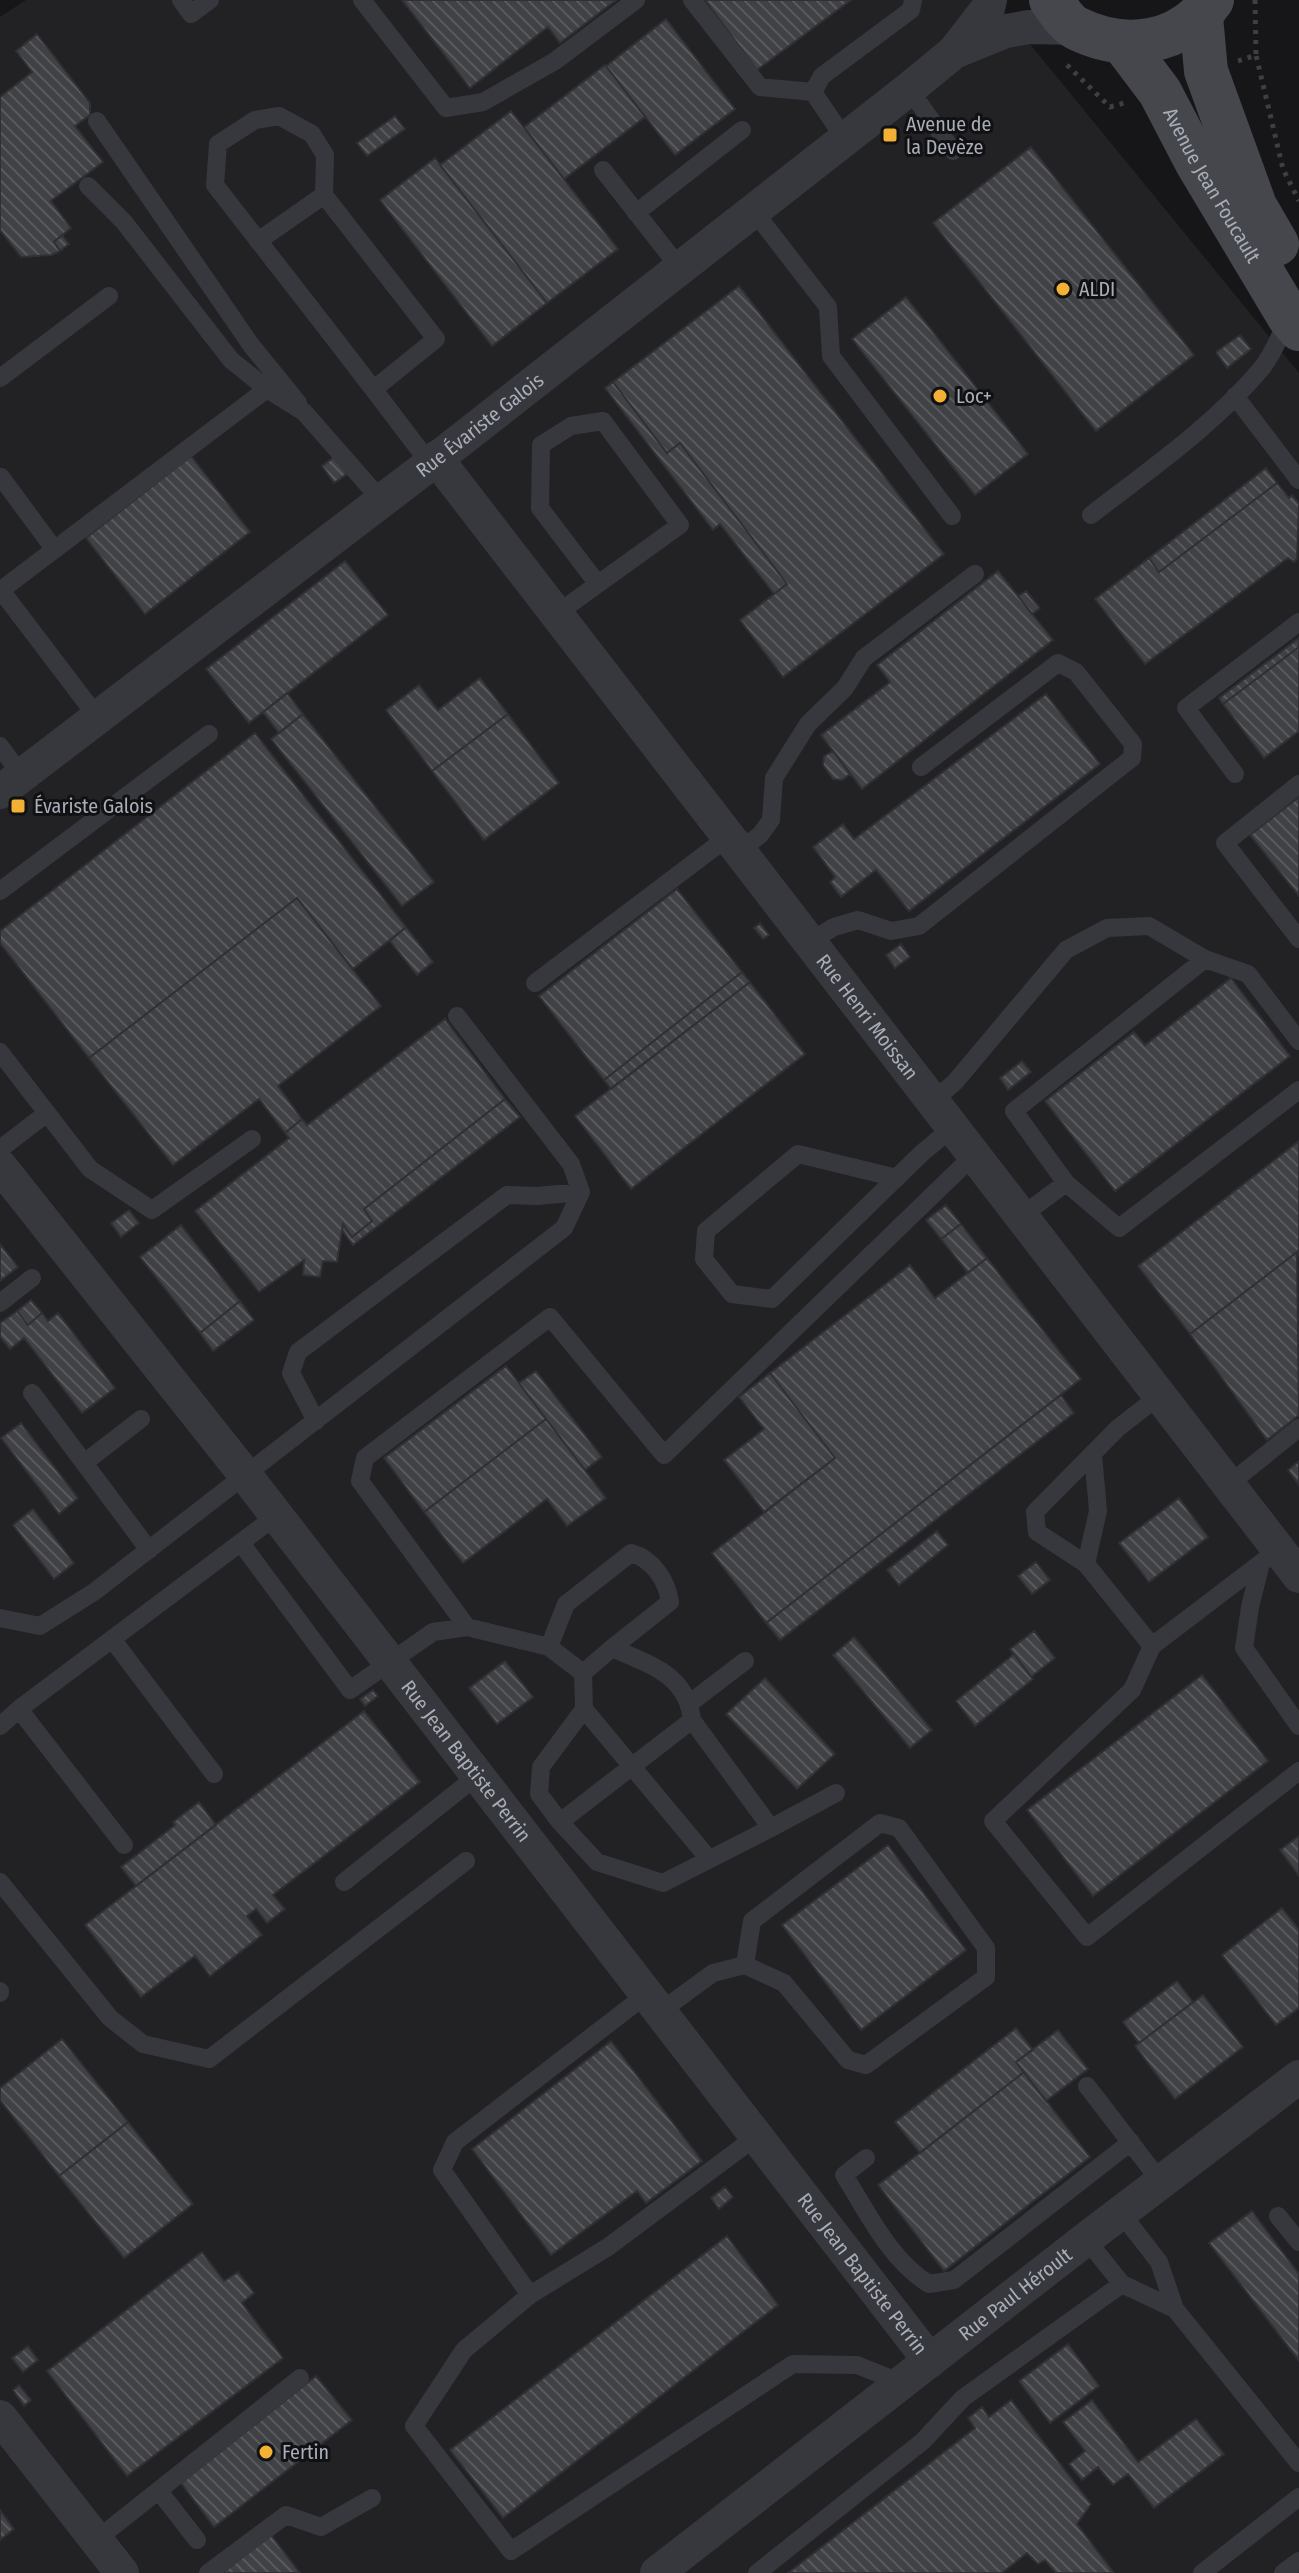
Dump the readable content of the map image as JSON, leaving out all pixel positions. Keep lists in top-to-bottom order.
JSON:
{
  "streets": {
    "main road": ["Avenue Jean Foucault"],
    "street": [
      "Rue Évariste Galois",
      "Rue Henri Moissan",
      "Rue Jean Baptiste Perrin",
      "Rue Paul Héroult"
    ]
  },
  "crossings": [
    ["Rue Évariste Galois", "Rue Henri Moissan"],
    ["Rue Jean Baptiste Perrin", "Rue Paul Héroult"]
  ],
  "places": {
    "transit": ["Avenue de la Devèze", "Évariste Galois"],
    "other": ["ALDI", "Loc+", "Fertin"]
  }
}
